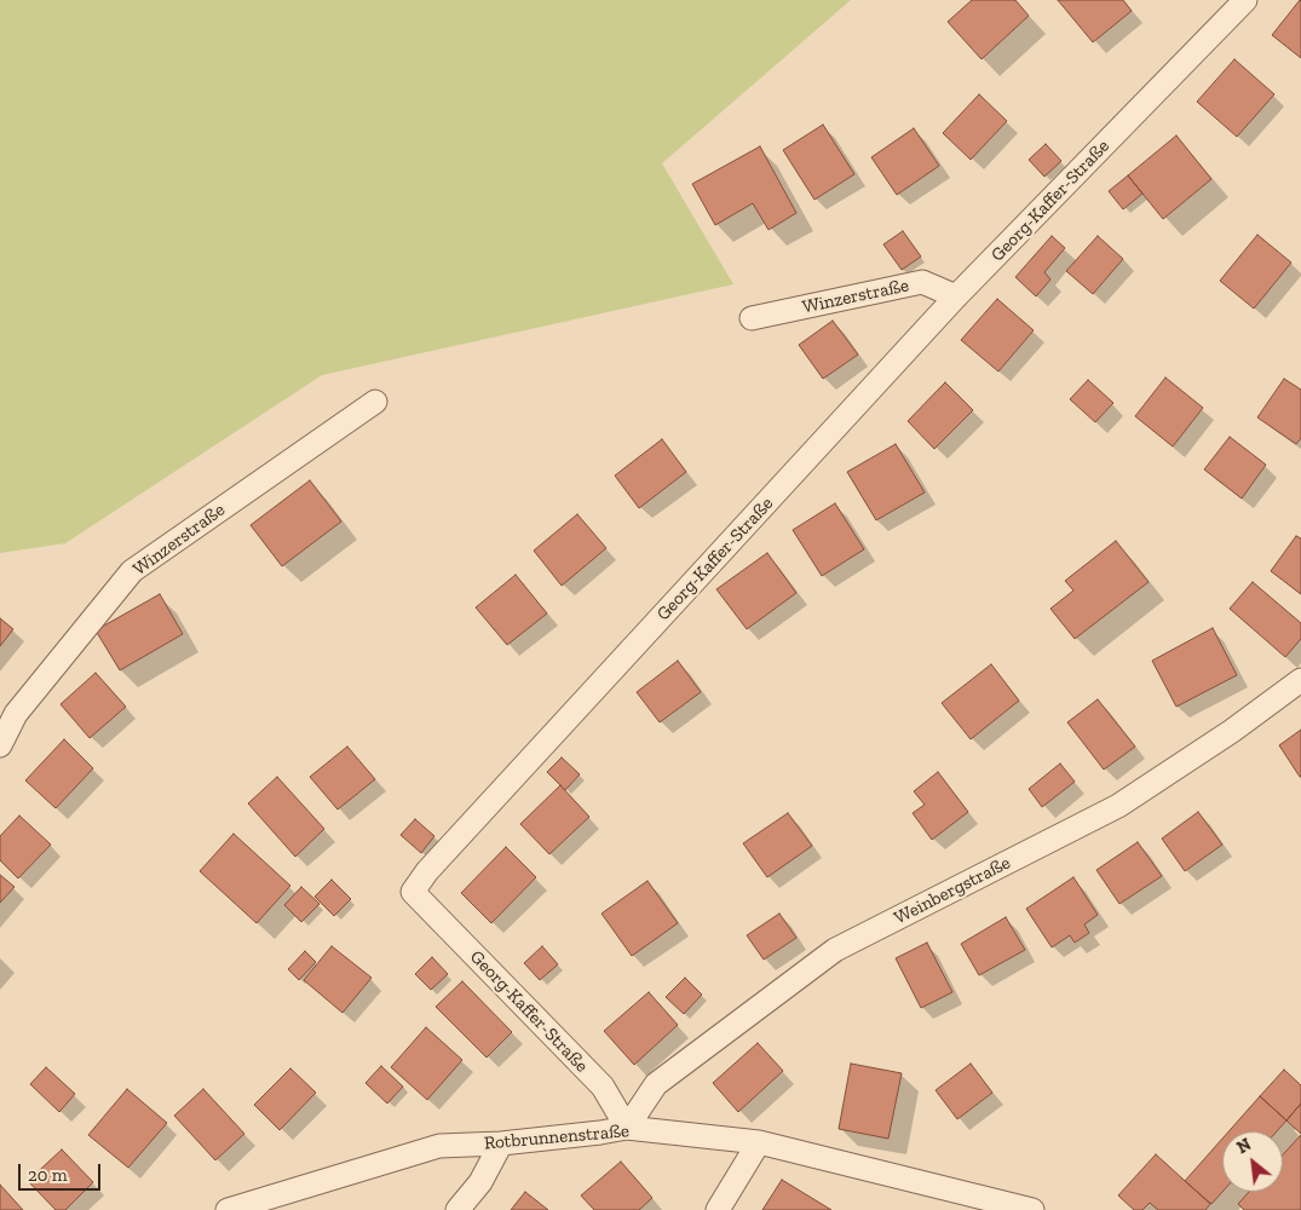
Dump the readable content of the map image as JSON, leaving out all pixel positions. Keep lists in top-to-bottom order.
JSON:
{
  "streets": {
    "street": [
      "Georg-Kaffer-Straße",
      "Winzerstraße",
      "Weinbergstraße",
      "Rotbrunnenstraße"
    ]
  },
  "crossings": [
    ["Georg-Kaffer-Straße", "Winzerstraße"],
    ["Georg-Kaffer-Straße", "Weinbergstraße"],
    ["Georg-Kaffer-Straße", "Rotbrunnenstraße"],
    ["Weinbergstraße", "Rotbrunnenstraße"]
  ],
  "scale_bar": "20 m",
  "north": "top left"
}
